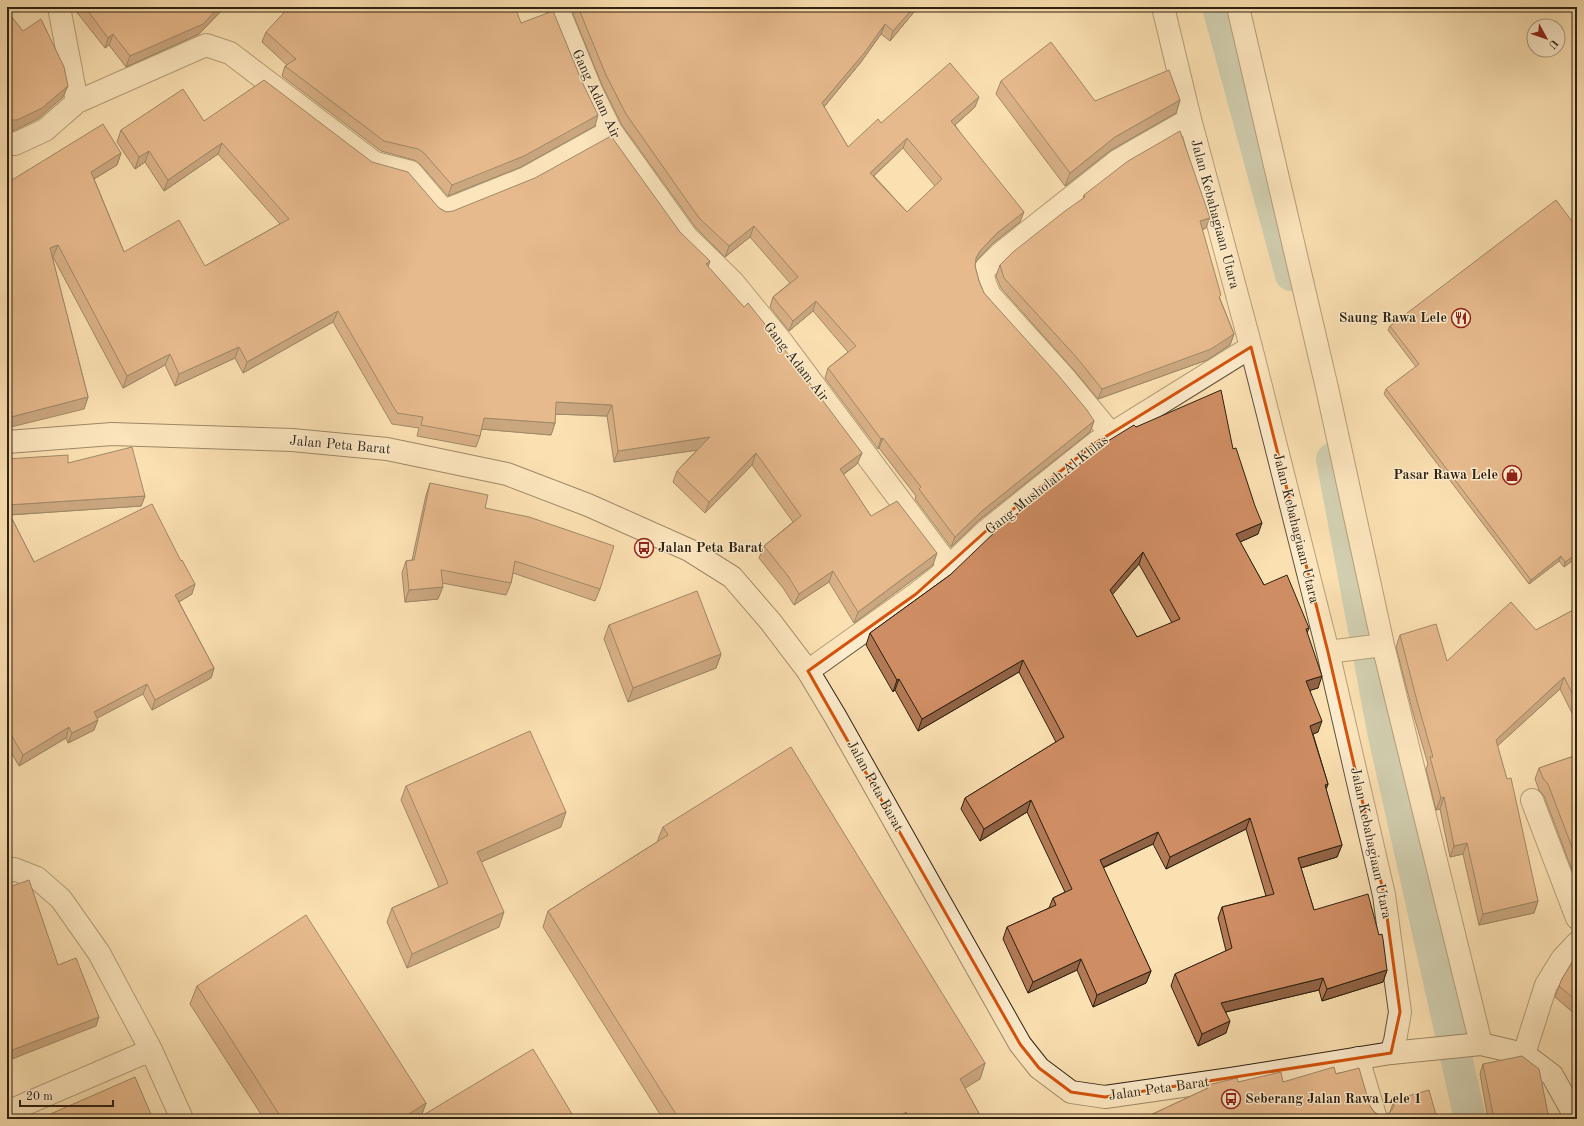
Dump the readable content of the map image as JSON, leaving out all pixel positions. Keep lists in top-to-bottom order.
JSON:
{
  "streets": {
    "street": [
      "Gang Adam Air",
      "Jalan Kebahagiaan Utara",
      "Jalan Peta Barat",
      "Gang Musholah Al Khlas"
    ]
  },
  "crossings": [
    ["Gang Adam Air", "Gang Musholah Al Khlas"],
    ["Jalan Kebahagiaan Utara", "Jalan Peta Barat"],
    ["Jalan Kebahagiaan Utara", "Gang Musholah Al Khlas"]
  ],
  "places": {
    "restaurant": ["Saung Rawa Lele"],
    "shop": ["Pasar Rawa Lele"],
    "bus stop": ["Jalan Peta Barat", "Seberang Jalan Rawa Lele 1"]
  },
  "scale_bar": "20 m",
  "north": "bottom right"
}
